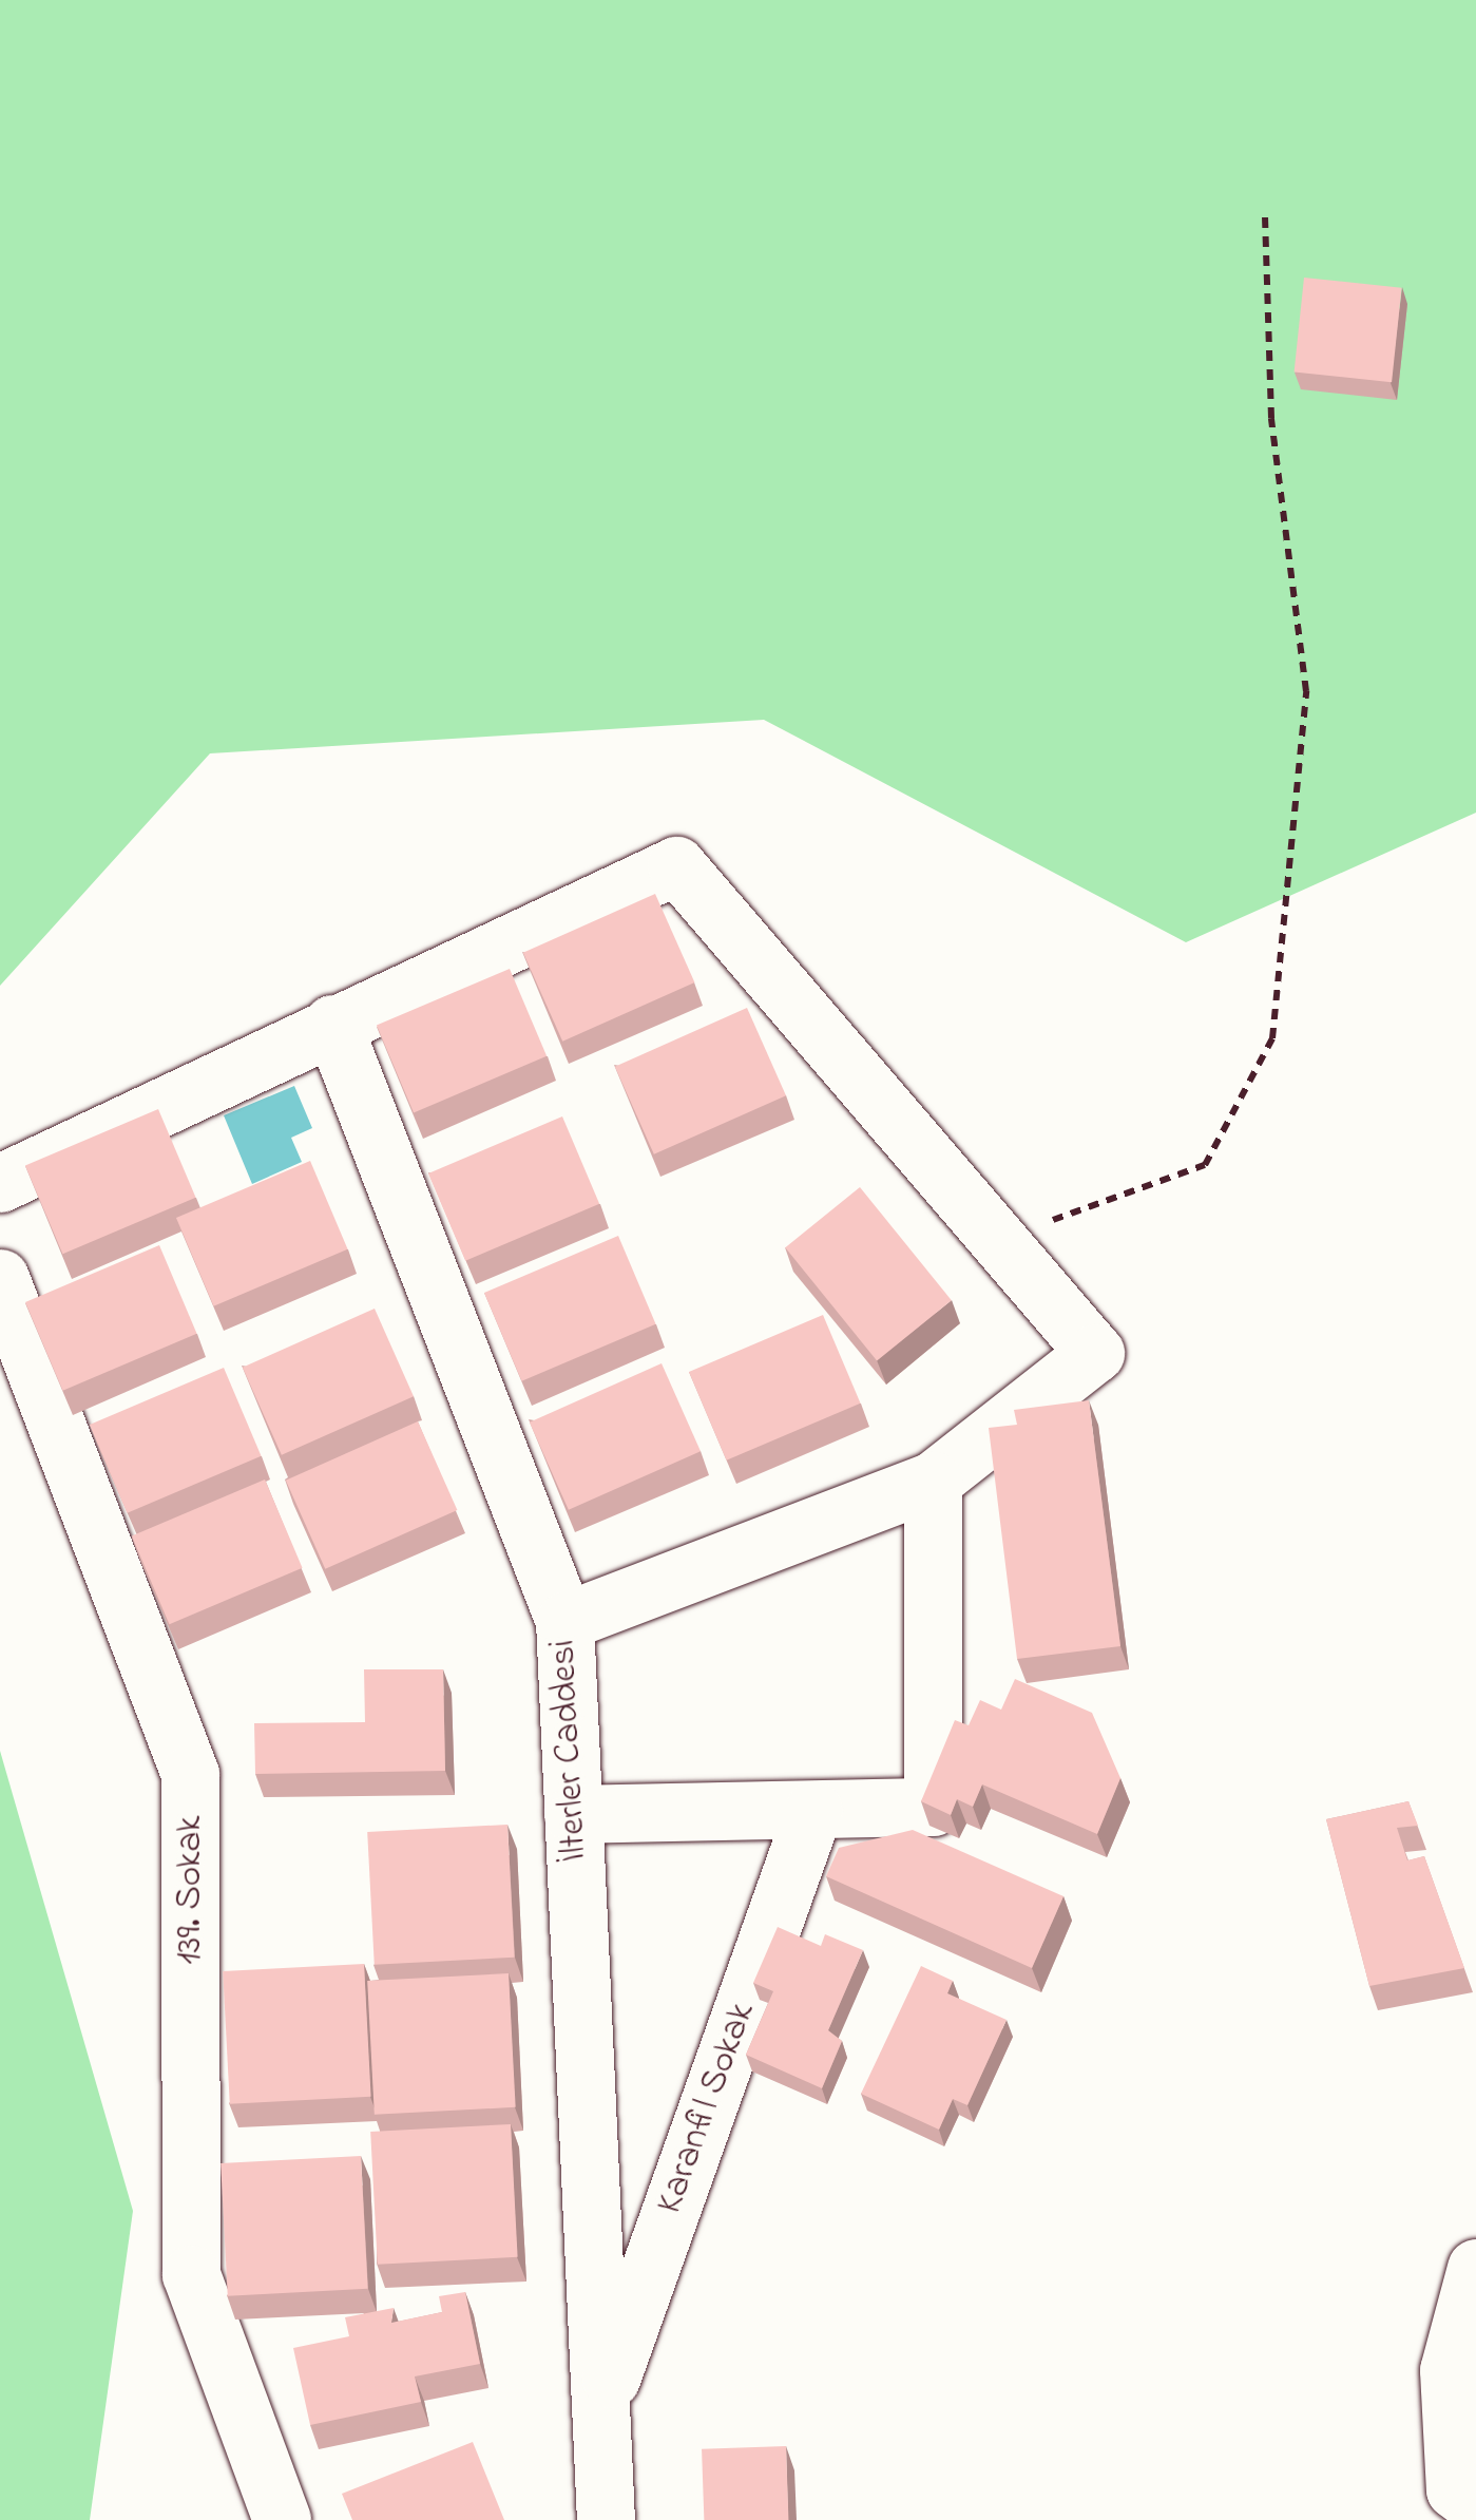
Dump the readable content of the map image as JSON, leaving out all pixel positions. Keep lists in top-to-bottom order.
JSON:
{
  "streets": {
    "street": ["İlterler Caddesi", "139. Sokak", "Karanfil Sokak"]
  },
  "crossings": [
    ["İlterler Caddesi", "Karanfil Sokak"]
  ]
}
